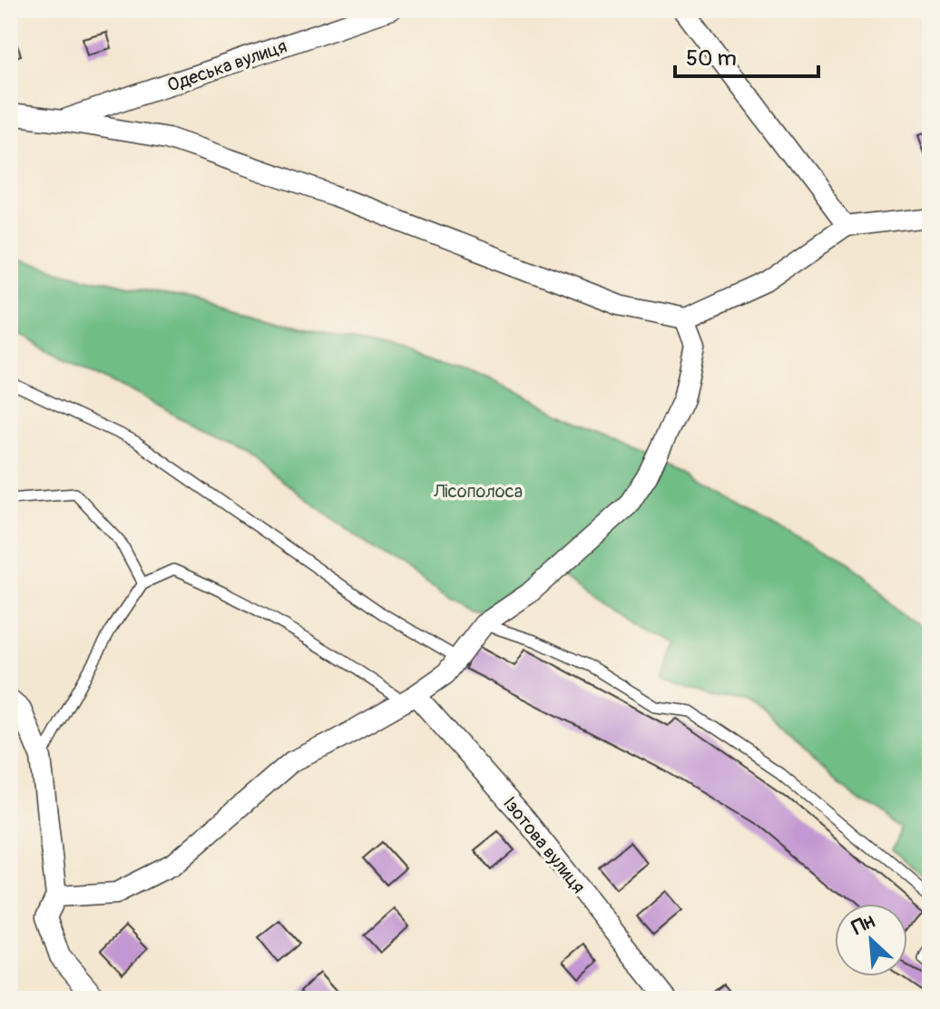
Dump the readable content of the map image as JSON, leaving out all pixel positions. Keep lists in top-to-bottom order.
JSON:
{
  "streets": {
    "street": ["Одеська вулиця", "Ізотова вулиця"]
  },
  "parks": ["Лісополоса"],
  "scale_bar": "50 m",
  "north": "top left"
}
